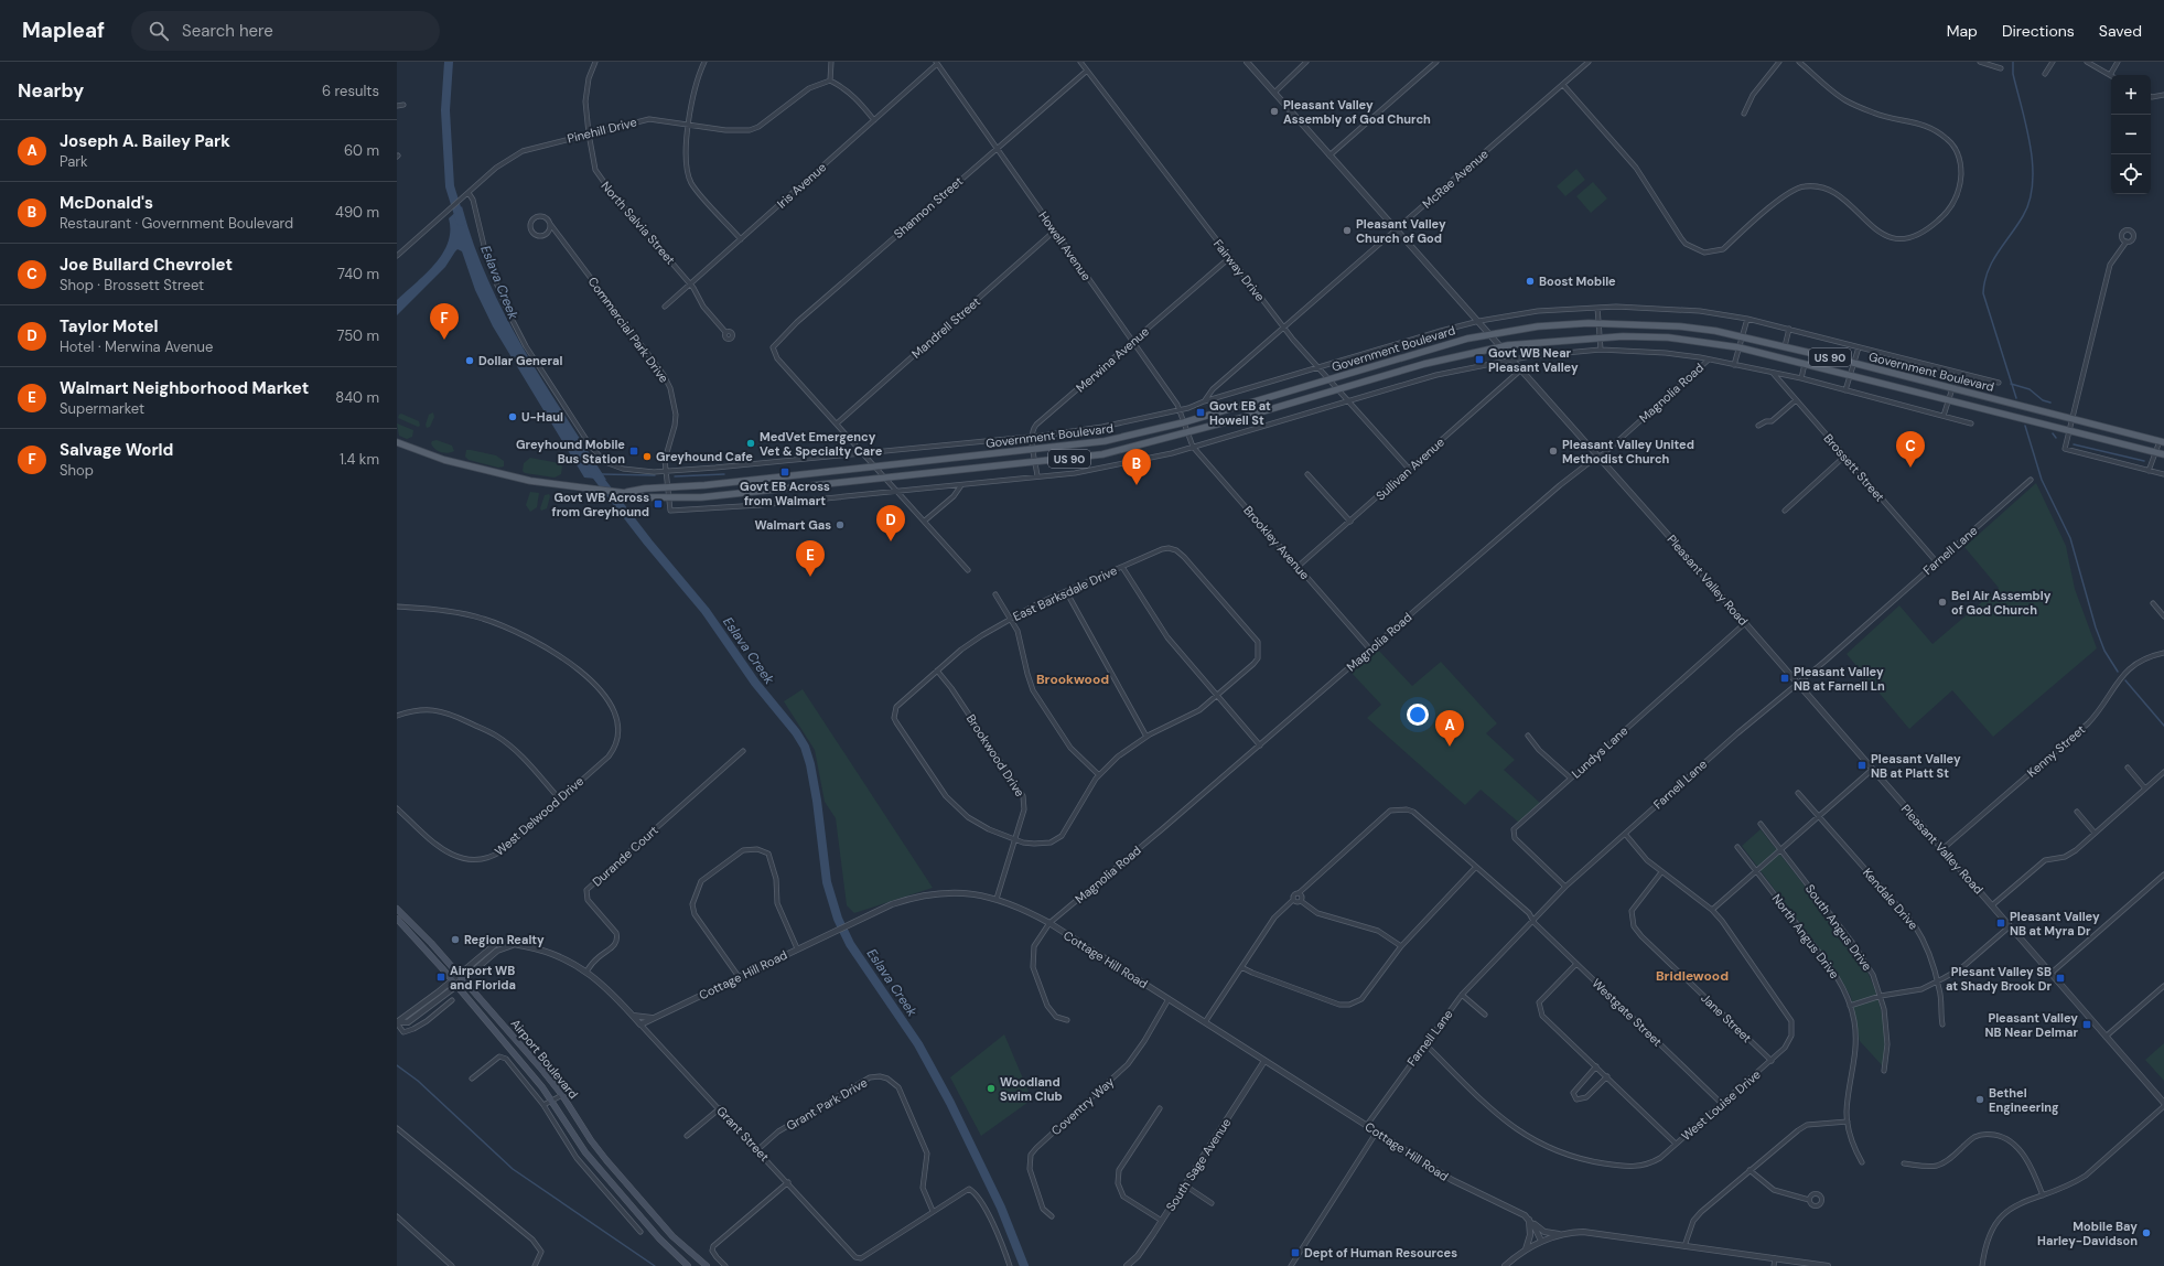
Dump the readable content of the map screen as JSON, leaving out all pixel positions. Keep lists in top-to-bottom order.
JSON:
{
  "streets": {
    "main road": ["Government Boulevard", "US 90", "Airport Boulevard"],
    "street": [
      "Pinehill Drive",
      "McRae Avenue",
      "Iris Avenue",
      "Shannon Street",
      "North Salvia Street",
      "Howell Avenue",
      "Fairway Drive",
      "Mandrell Street",
      "Commercial Park Drive",
      "Merwina Avenue",
      "Magnolia Road",
      "Brossett Street",
      "Sullivan Avenue",
      "Brookley Avenue",
      "Farnell Lane",
      "Pleasant Valley Road",
      "East Barksdale Drive",
      "Kenny Street",
      "Lundys Lane",
      "Brookwood Drive",
      "West Delwood Drive",
      "Durande Court",
      "Kendale Drive",
      "South Angus Drive",
      "North Angus Drive",
      "Cottage Hill Road",
      "Westgate Street",
      "Jane Street",
      "Grant Park Drive",
      "West Louise Drive",
      "Coventry Way",
      "Grant Street",
      "South Sage Avenue"
    ]
  },
  "crossings": [
    ["Pinehill Drive", "North Salvia Street"],
    ["McRae Avenue", "Fairway Drive"],
    ["McRae Avenue", "Pleasant Valley Road"],
    ["Iris Avenue", "North Salvia Street"],
    ["Iris Avenue", "Howell Avenue"],
    ["Shannon Street", "Howell Avenue"],
    ["Shannon Street", "Fairway Drive"],
    ["Shannon Street", "Mandrell Street"],
    ["Howell Avenue", "Mandrell Street"],
    ["Howell Avenue", "Government Boulevard"],
    ["Howell Avenue", "Merwina Avenue"],
    ["Howell Avenue", "Brookley Avenue"],
    ["Fairway Drive", "Government Boulevard"],
    ["Fairway Drive", "Merwina Avenue"],
    ["Fairway Drive", "Sullivan Avenue"],
    ["Commercial Park Drive", "Government Boulevard"],
    ["Government Boulevard", "Brookley Avenue"],
    ["Government Boulevard", "Pleasant Valley Road"],
    ["Magnolia Road", "Brookley Avenue"],
    ["Magnolia Road", "Pleasant Valley Road"],
    ["Magnolia Road", "Cottage Hill Road"],
    ["Brossett Street", "Farnell Lane"],
    ["Sullivan Avenue", "Brookley Avenue"],
    ["Sullivan Avenue", "Pleasant Valley Road"],
    ["Farnell Lane", "Pleasant Valley Road"],
    ["Farnell Lane", "Lundys Lane"],
    ["Farnell Lane", "Cottage Hill Road"],
    ["Farnell Lane", "Westgate Street"],
    ["Farnell Lane", "West Louise Drive"],
    ["Pleasant Valley Road", "Kenny Street"],
    ["Pleasant Valley Road", "Lundys Lane"],
    ["East Barksdale Drive", "Brookwood Drive"],
    ["Brookwood Drive", "Cottage Hill Road"],
    ["Durande Court", "Grant Street"],
    ["Cottage Hill Road", "Coventry Way"],
    ["Cottage Hill Road", "Grant Street"],
    ["Cottage Hill Road", "South Sage Avenue"],
    ["Westgate Street", "West Louise Drive"],
    ["Jane Street", "West Louise Drive"],
    ["Airport Boulevard", "Grant Street"],
    ["Grant Park Drive", "Grant Street"]
  ],
  "districts": ["Brookwood", "Bridlewood"],
  "water": ["Eslava Creek"],
  "places": {
    "other": [
      "Pleasant Valley Assembly of God Church",
      "Pleasant Valley Church of God",
      "Boost Mobile",
      "Dollar General",
      "U-Haul",
      "MedVet Emergency Vet & Specialty Care",
      "Pleasant Valley United Methodist Church",
      "Greyhound Cafe",
      "Walmart Gas",
      "Bel Air Assembly of God Church",
      "Region Realty",
      "Woodland Swim Club",
      "Bethel Engineering",
      "Mobile Bay Harley-Davidson"
    ],
    "transit": [
      "Govt WB Near Pleasant Valley",
      "Govt EB at Howell St",
      "Greyhound Mobile Bus Station",
      "Govt EB Across from Walmart",
      "Govt WB Across from Greyhound",
      "Pleasant Valley NB at Farnell Ln",
      "Pleasant Valley NB at Platt St",
      "Pleasant Valley NB at Myra Dr",
      "Airport WB and Florida",
      "Plesant Valley SB at Shady Brook Dr",
      "Pleasant Valley NB Near Delmar",
      "Dept of Human Resources"
    ]
  },
  "page": {
    "header": "Mapleaf",
    "search": "Search here",
    "nav": ["Map", "Directions", "Saved"],
    "heading": ["Nearby", "6 results"],
    "map_buttons": ["+", "−"],
    "list": [
      {
        "mark": "A",
        "name": "Joseph A. Bailey Park",
        "note": "Park",
        "value": "60 m"
      },
      {
        "mark": "B",
        "name": "McDonald's",
        "note": "Restaurant · Government Boulevard",
        "value": "490 m"
      },
      {
        "mark": "C",
        "name": "Joe Bullard Chevrolet",
        "note": "Shop · Brossett Street",
        "value": "740 m"
      },
      {
        "mark": "D",
        "name": "Taylor Motel",
        "note": "Hotel · Merwina Avenue",
        "value": "750 m"
      },
      {
        "mark": "E",
        "name": "Walmart Neighborhood Market",
        "note": "Supermarket",
        "value": "840 m"
      },
      {
        "mark": "F",
        "name": "Salvage World",
        "note": "Shop",
        "value": "1.4 km"
      }
    ],
    "pins": [
      "F",
      "C",
      "B",
      "D",
      "E",
      "A"
    ]
  }
}
